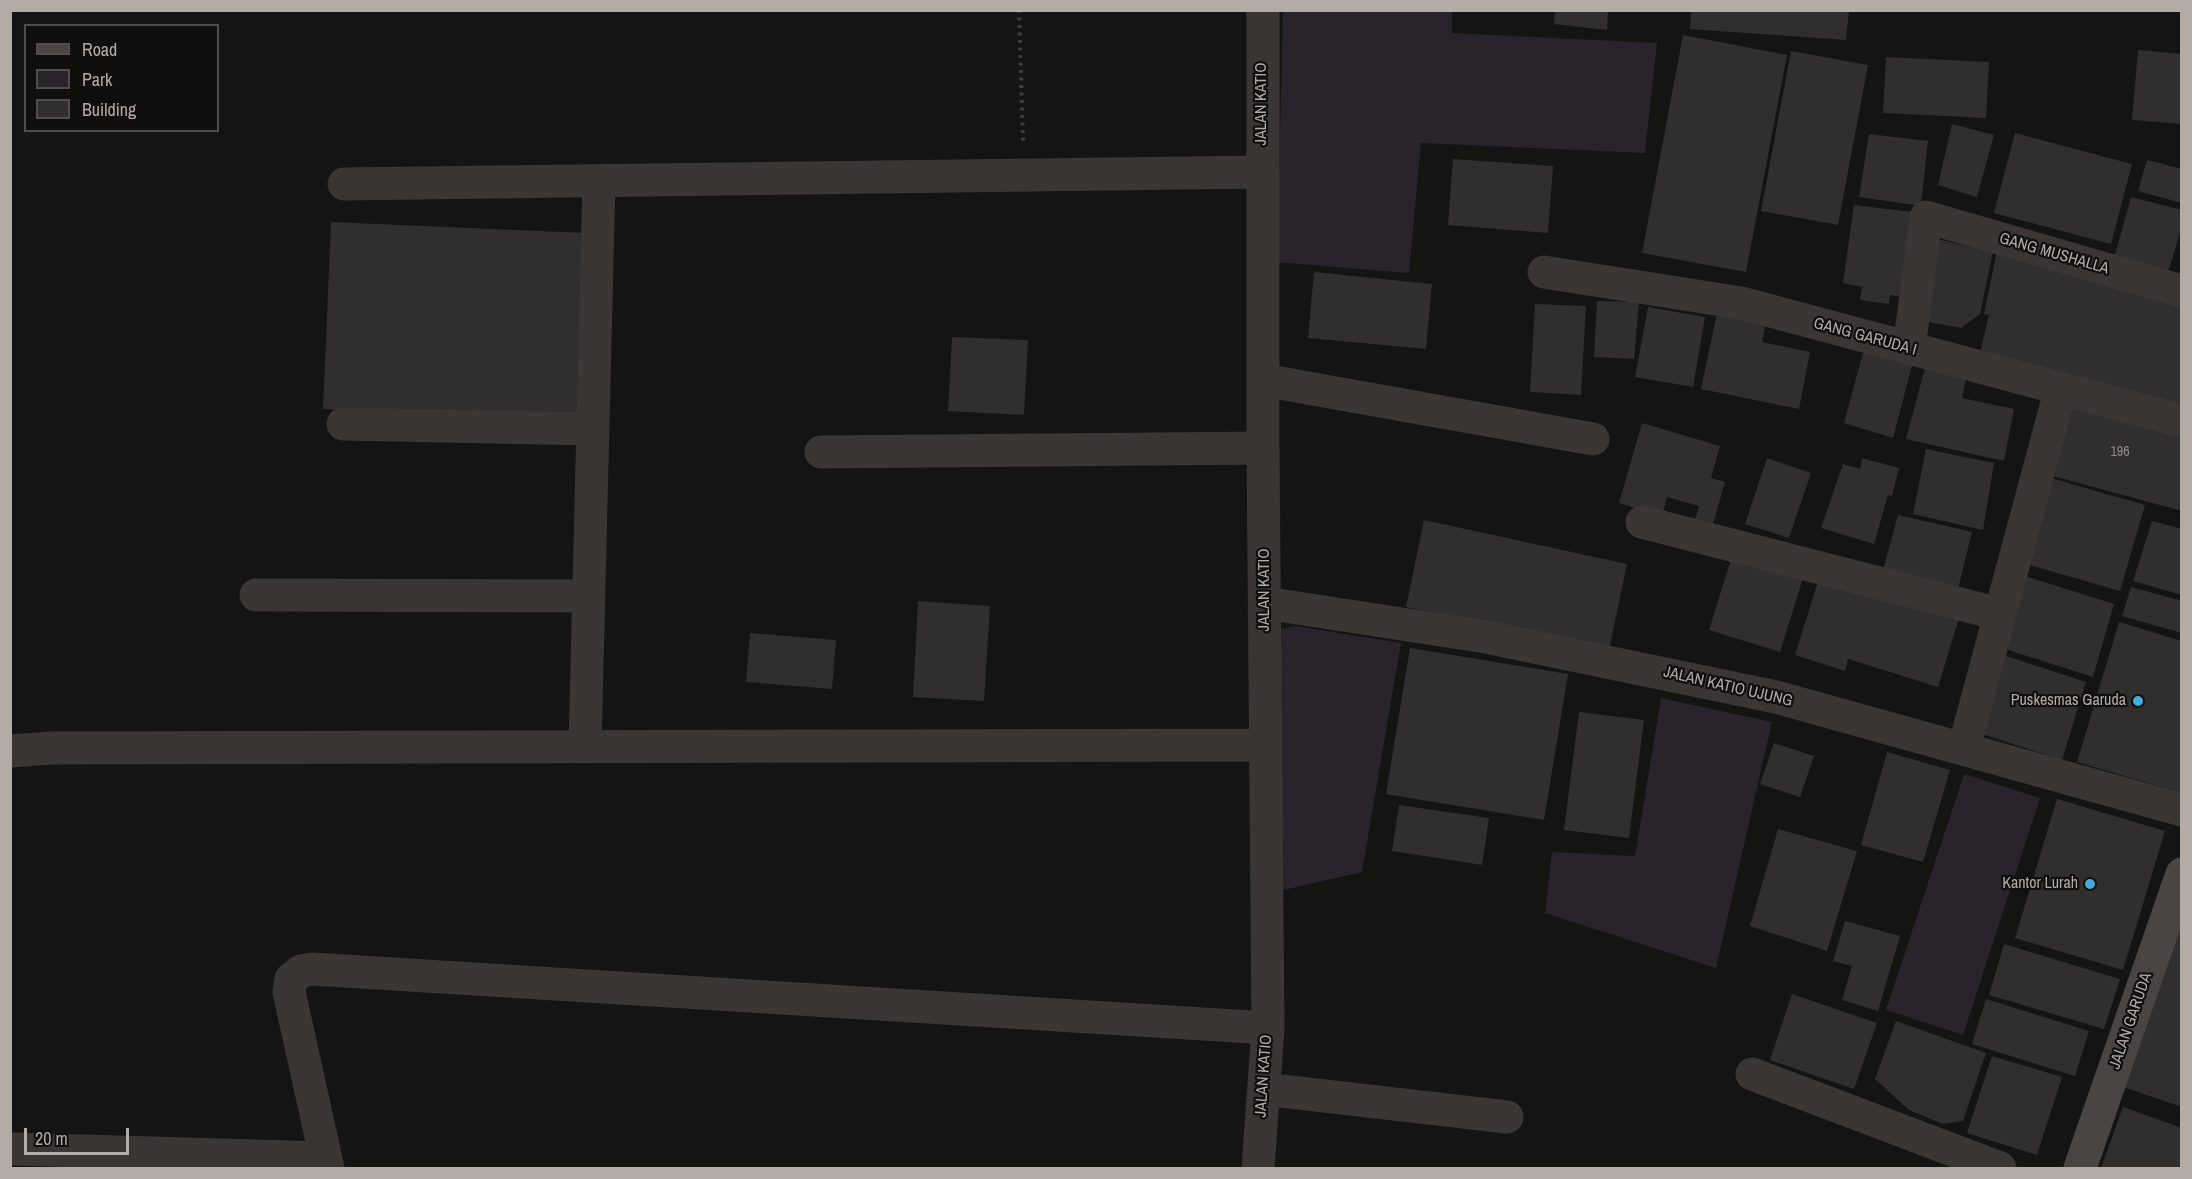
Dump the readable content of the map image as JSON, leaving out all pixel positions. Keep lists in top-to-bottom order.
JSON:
{
  "streets": {
    "street": [
      "JALAN KATIO",
      "GANG MUSHALLA",
      "GANG GARUDA I",
      "JALAN KATIO UJUNG",
      "JALAN GARUDA"
    ]
  },
  "crossings": [
    ["JALAN KATIO", "JALAN KATIO UJUNG"],
    ["GANG MUSHALLA", "GANG GARUDA I"]
  ],
  "places": ["Puskesmas Garuda", "Kantor Lurah"],
  "house_numbers": ["196"],
  "legend": ["Road", "Park", "Building"],
  "scale_bar": "20 m"
}
